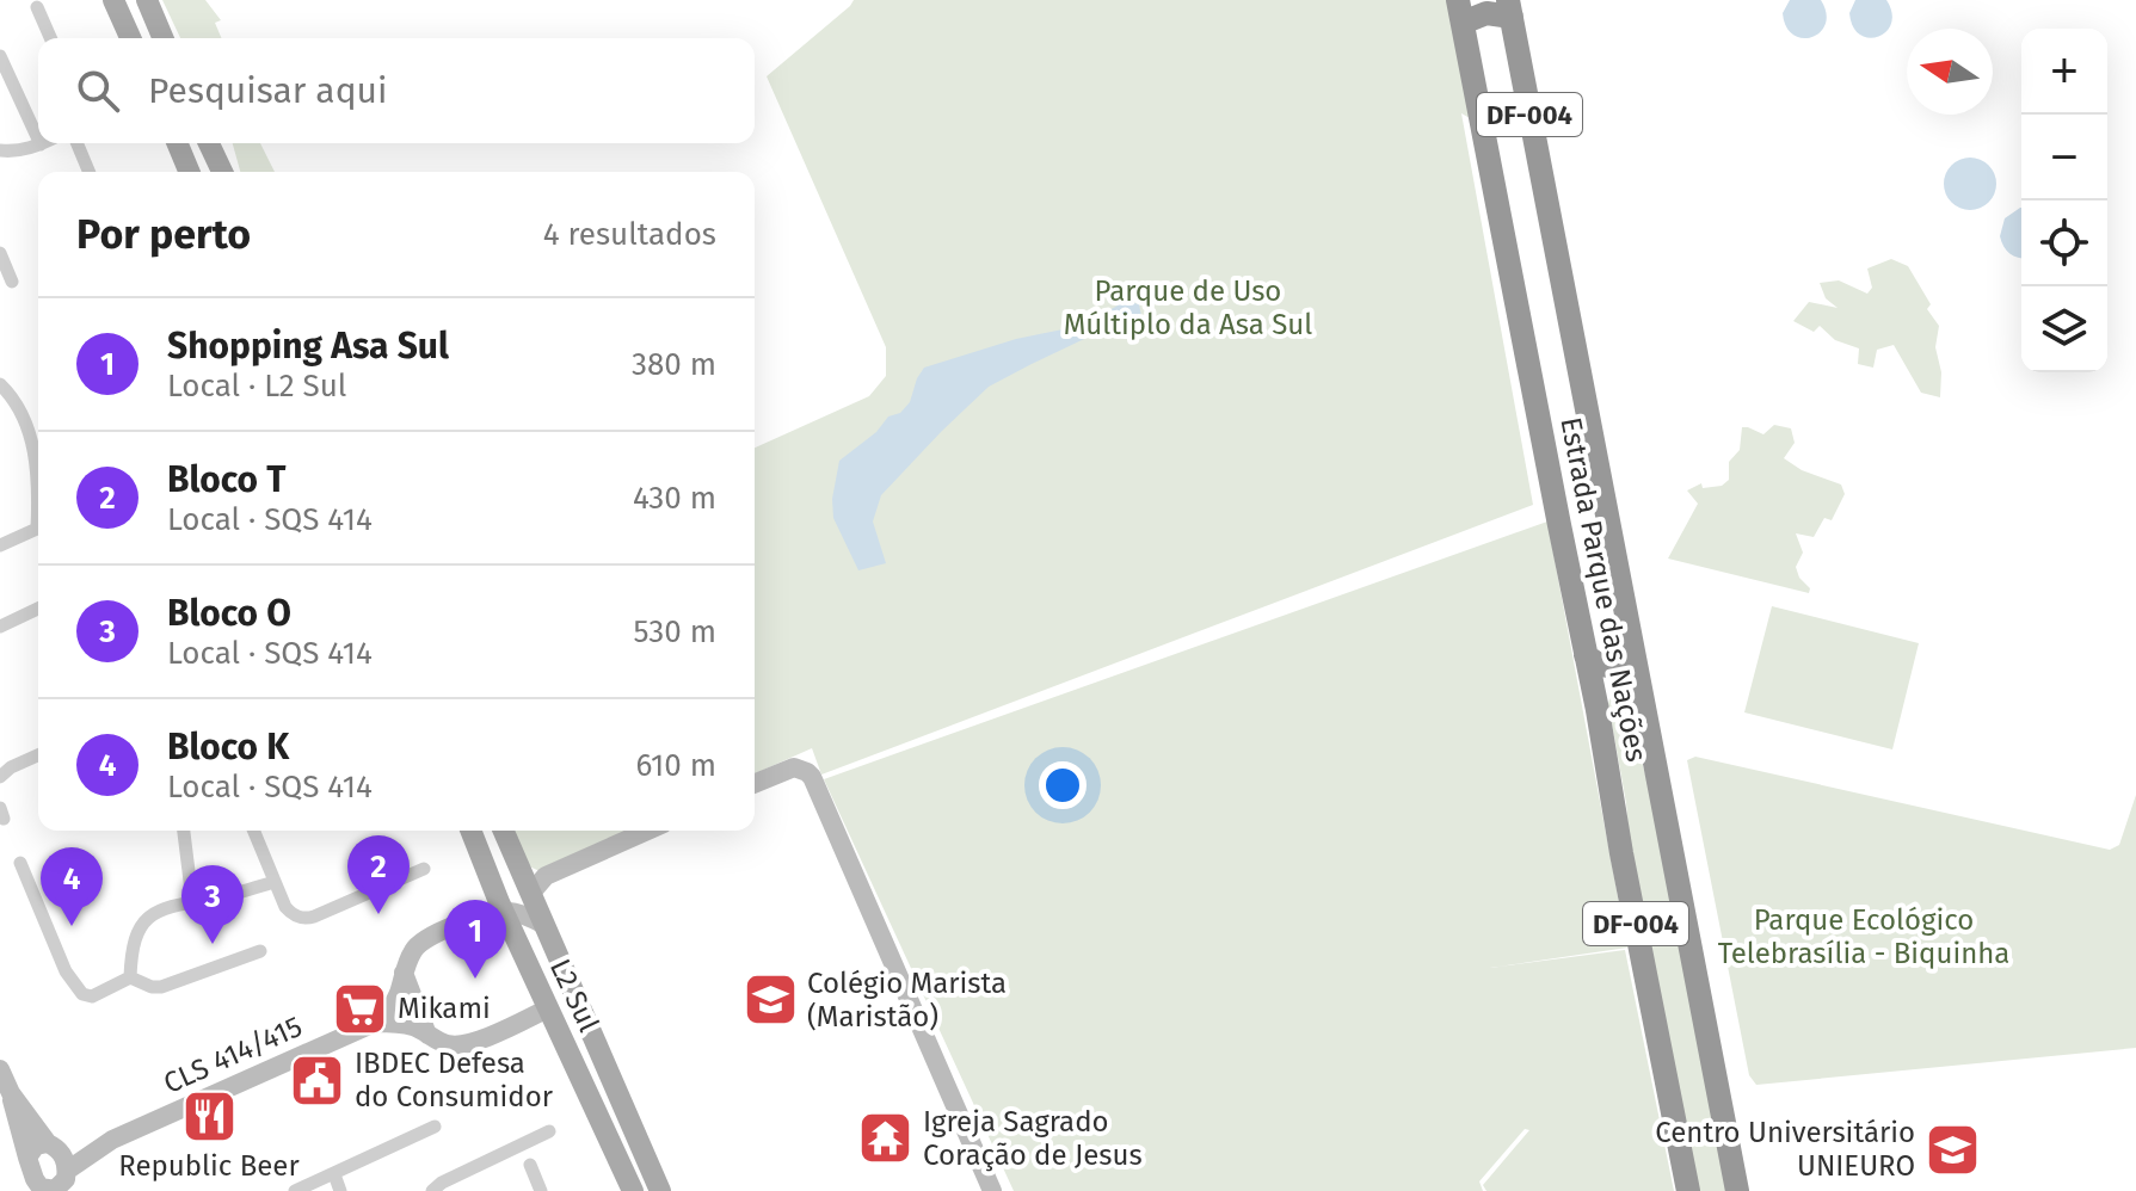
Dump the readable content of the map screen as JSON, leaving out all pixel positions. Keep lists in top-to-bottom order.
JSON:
{
  "streets": {
    "highway": ["DF-004", "Estrada Parque das Nações"],
    "main road": ["L2 Sul"],
    "street": ["CLS 414/415"]
  },
  "parks": ["Parque de Uso Múltiplo da Asa Sul", "Parque Ecológico Telebrasília - Biquinha"],
  "places": {
    "school or university": ["Colégio Marista (Maristão)", "Centro Universitário UNIEURO"],
    "supermarket": ["Mikami"],
    "public building": ["IBDEC Defesa do Consumidor"],
    "restaurant": ["Republic Beer"],
    "temple": ["Igreja Sagrado Coração de Jesus"]
  },
  "north": "left",
  "page": {
    "map_buttons": ["+", "−"],
    "search": "Pesquisar aqui",
    "heading": ["Por perto", "4 resultados"],
    "list": [
      {
        "mark": "1",
        "name": "Shopping Asa Sul",
        "note": "Local · L2 Sul",
        "value": "380 m"
      },
      {
        "mark": "2",
        "name": "Bloco T",
        "note": "Local · SQS 414",
        "value": "430 m"
      },
      {
        "mark": "3",
        "name": "Bloco O",
        "note": "Local · SQS 414",
        "value": "530 m"
      },
      {
        "mark": "4",
        "name": "Bloco K",
        "note": "Local · SQS 414",
        "value": "610 m"
      }
    ],
    "pins": [
      "2",
      "4",
      "3",
      "1"
    ]
  }
}
